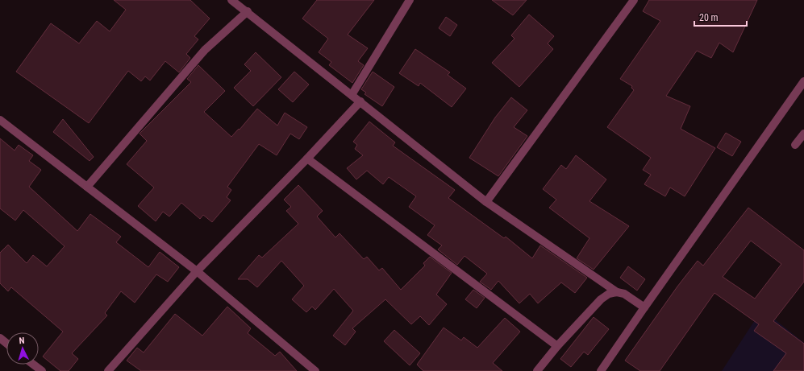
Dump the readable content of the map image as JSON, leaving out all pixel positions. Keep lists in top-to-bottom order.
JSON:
{
  "scale_bar": "20 m",
  "north": "top"
}
